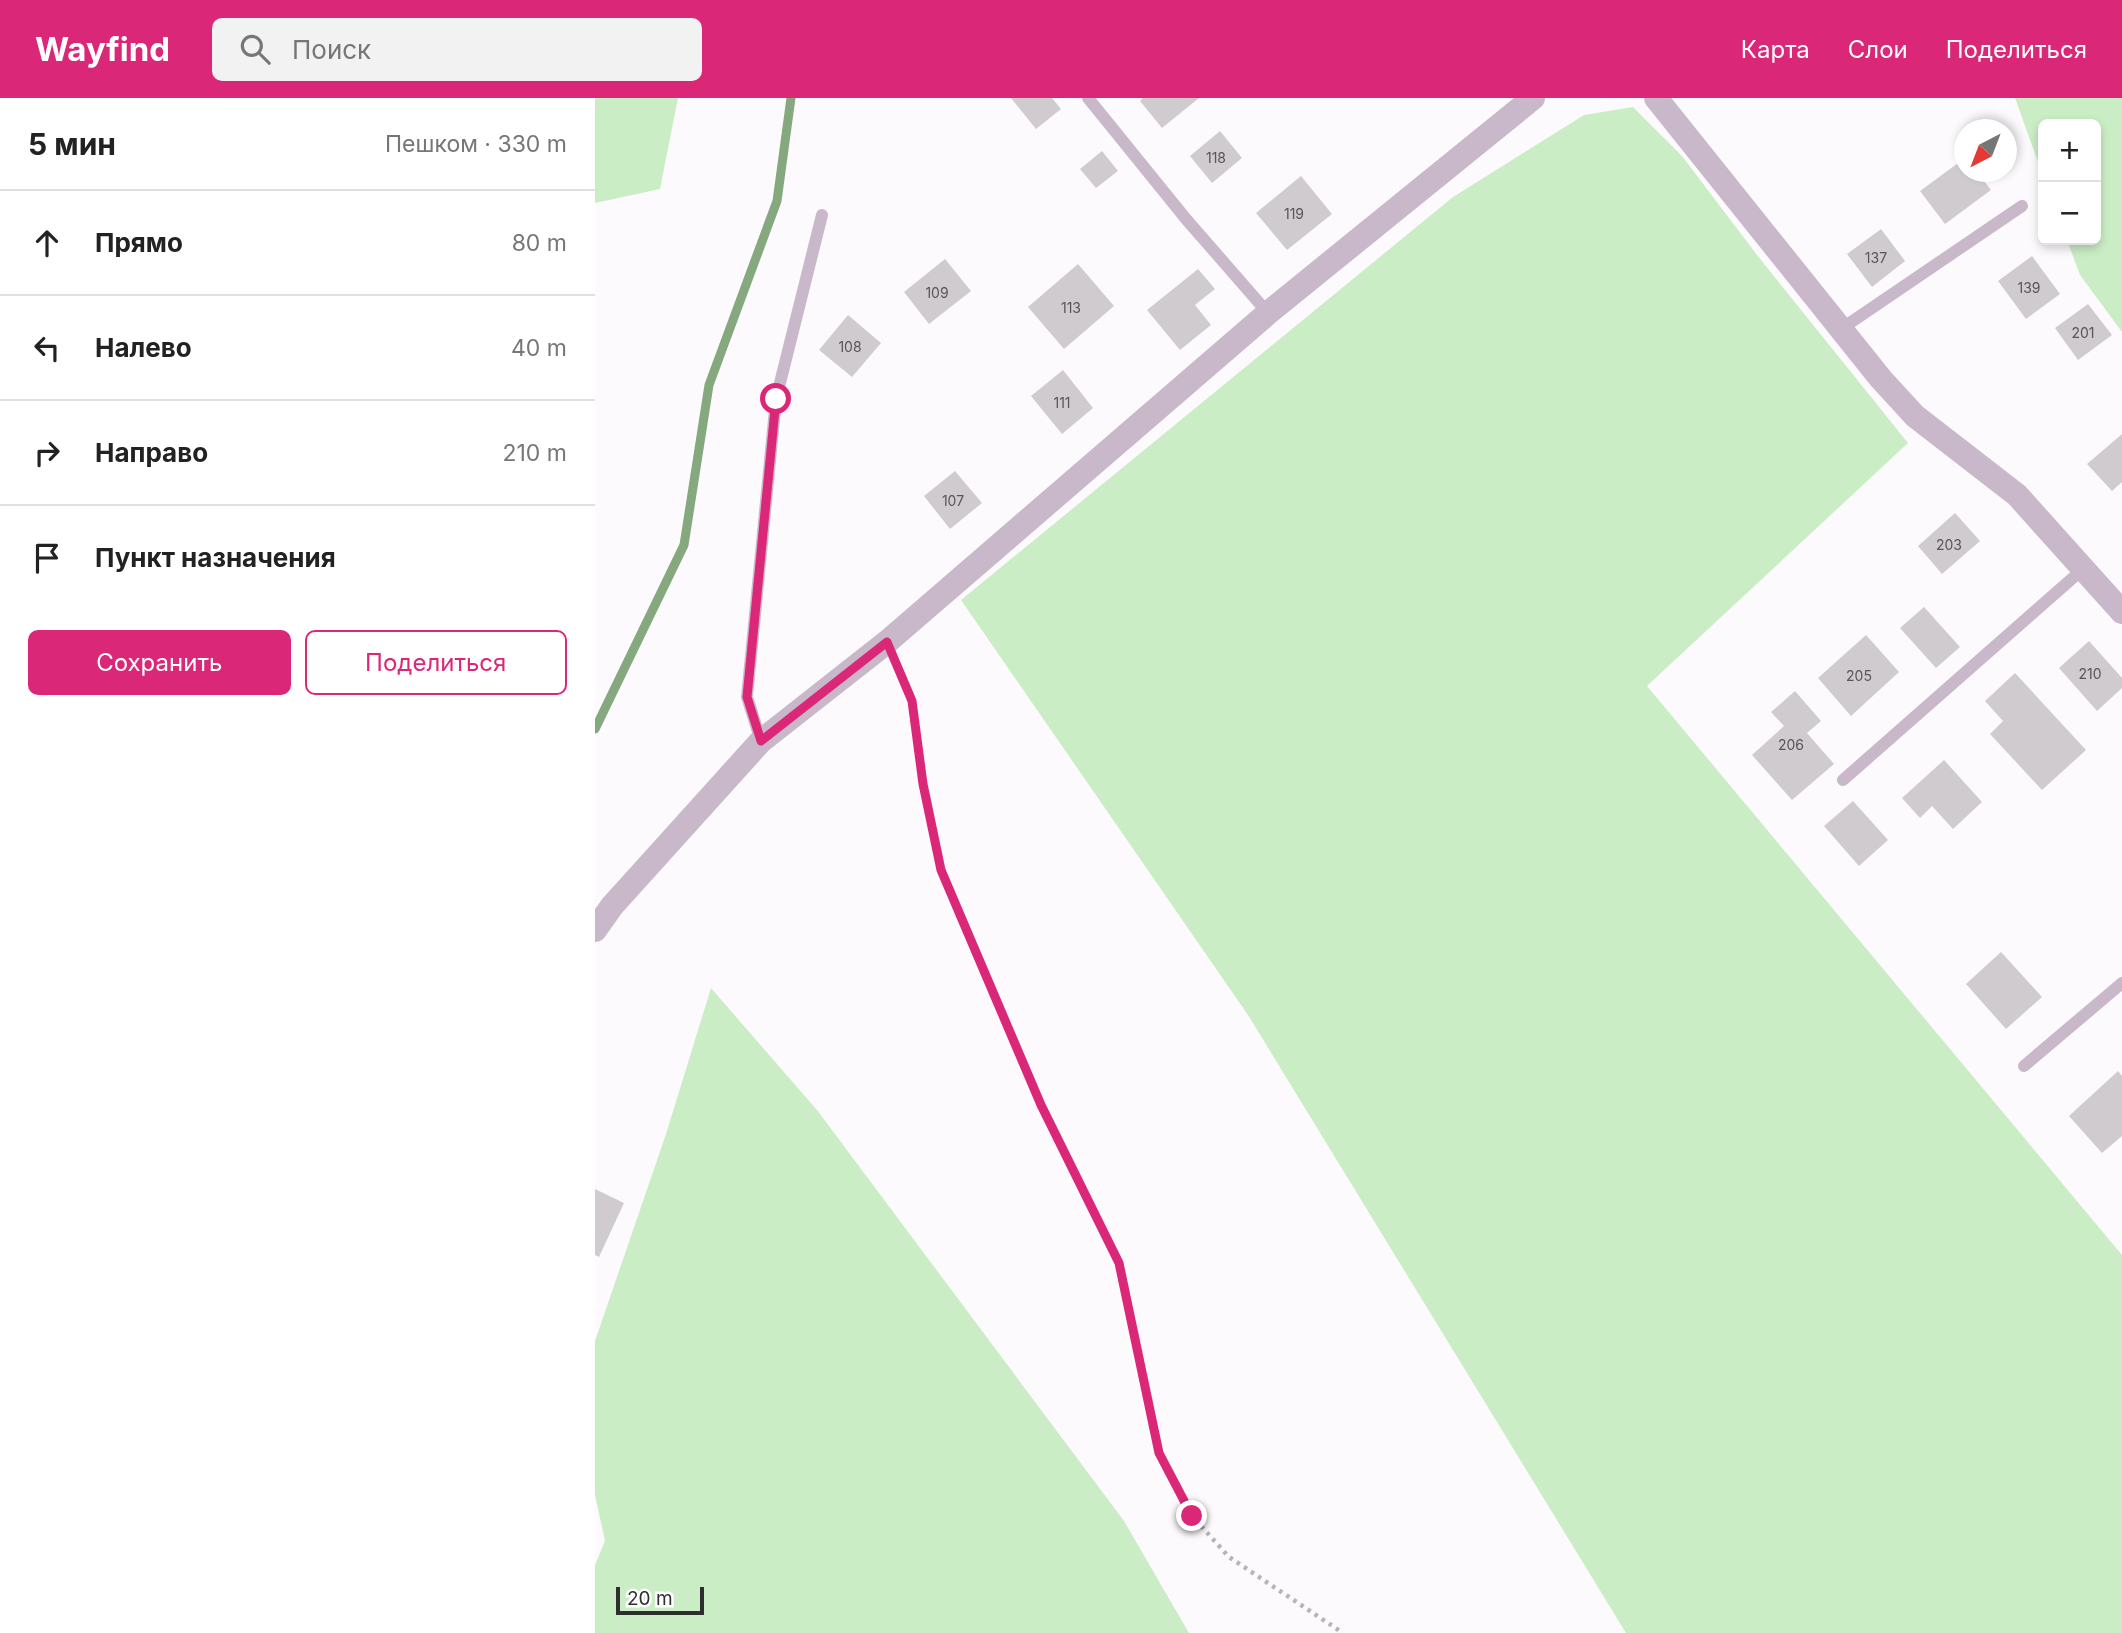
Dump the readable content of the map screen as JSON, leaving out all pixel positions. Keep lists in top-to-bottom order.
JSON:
{
  "house_numbers": [
    "118",
    "119",
    "137",
    "139",
    "109",
    "113",
    "201",
    "108",
    "111",
    "107",
    "203",
    "210",
    "205",
    "206"
  ],
  "scale_bar": "20 m",
  "north": "bottom left",
  "page": {
    "header": "Wayfind",
    "search": "Поиск",
    "nav": ["Карта", "Слои", "Поделиться"],
    "heading": ["5 мин", "Пешком · 330 m"],
    "map_buttons": ["+", "−"],
    "list": [
      ["Прямо", "80 m"],
      ["Налево", "40 m"],
      ["Направо", "210 m"],
      "Пункт назначения"
    ],
    "buttons": ["Сохранить", "Поделиться"],
    "scale": "20 m"
  }
}
